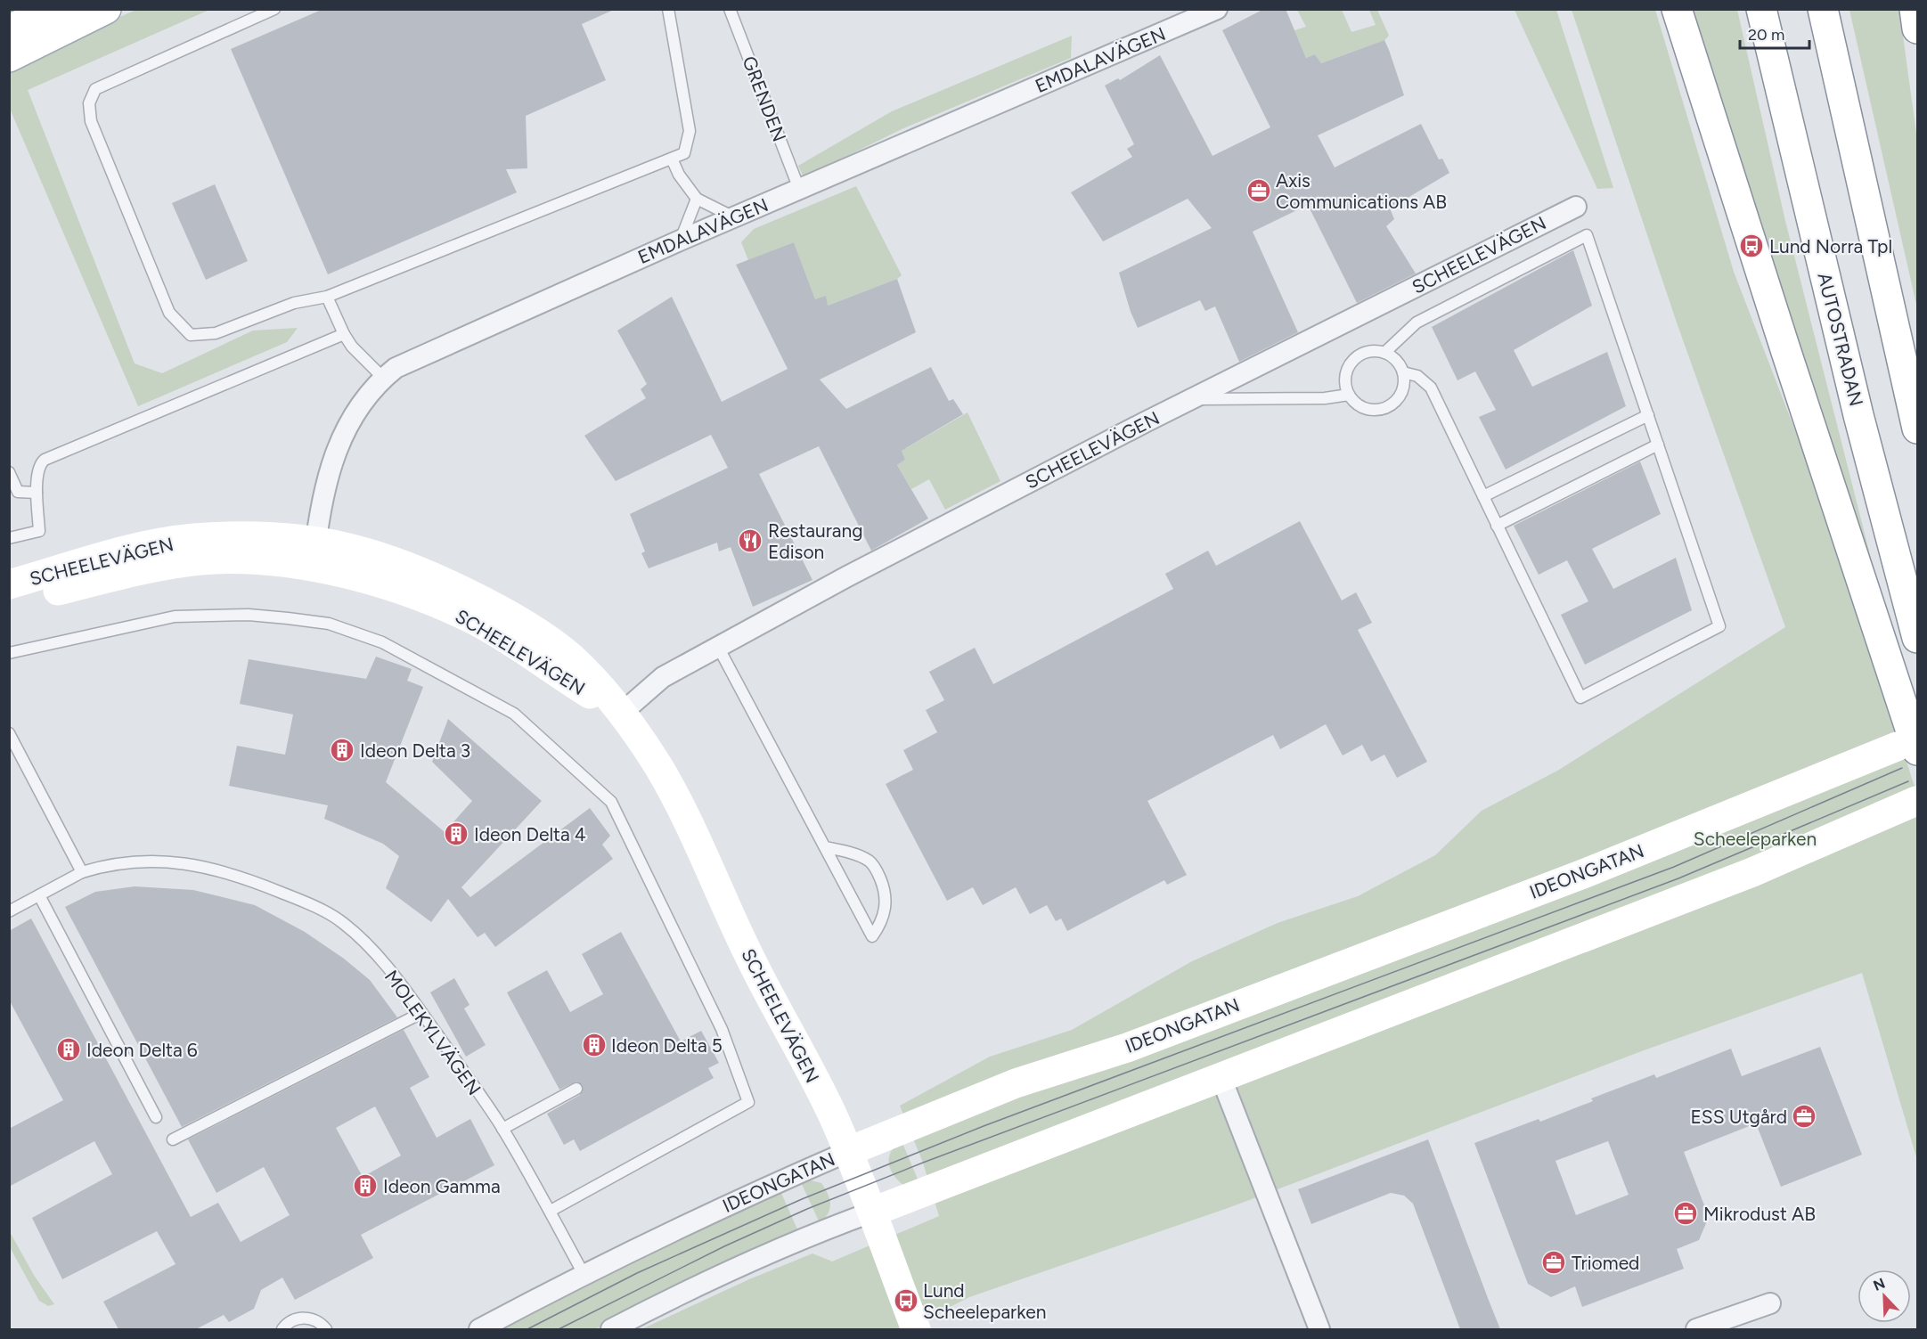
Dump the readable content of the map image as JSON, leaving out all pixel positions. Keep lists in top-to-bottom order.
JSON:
{
  "streets": {
    "main road": ["SCHEELEVÄGEN", "AUTOSTRADAN", "IDEONGATAN"],
    "street": ["EMDALAVÄGEN"],
    "lane": ["GRENDEN", "MOLEKYLVÄGEN"]
  },
  "crossings": [
    ["EMDALAVÄGEN", "GRENDEN"],
    ["EMDALAVÄGEN", "SCHEELEVÄGEN"],
    ["SCHEELEVÄGEN", "IDEONGATAN"],
    ["IDEONGATAN", "MOLEKYLVÄGEN"]
  ],
  "parks": ["Scheeleparken"],
  "places": {
    "office": [
      "Axis Communications AB",
      "ESS Utgård",
      "Mikrodust AB",
      "Triomed"
    ],
    "bus stop": ["Lund Norra Tpl", "Lund Scheeleparken"],
    "restaurant": ["Restaurang Edison"],
    "building": [
      "Ideon Delta 3",
      "Ideon Delta 4",
      "Ideon Delta 5",
      "Ideon Delta 6",
      "Ideon Gamma"
    ]
  },
  "scale_bar": "20 m",
  "north": "top left"
}
